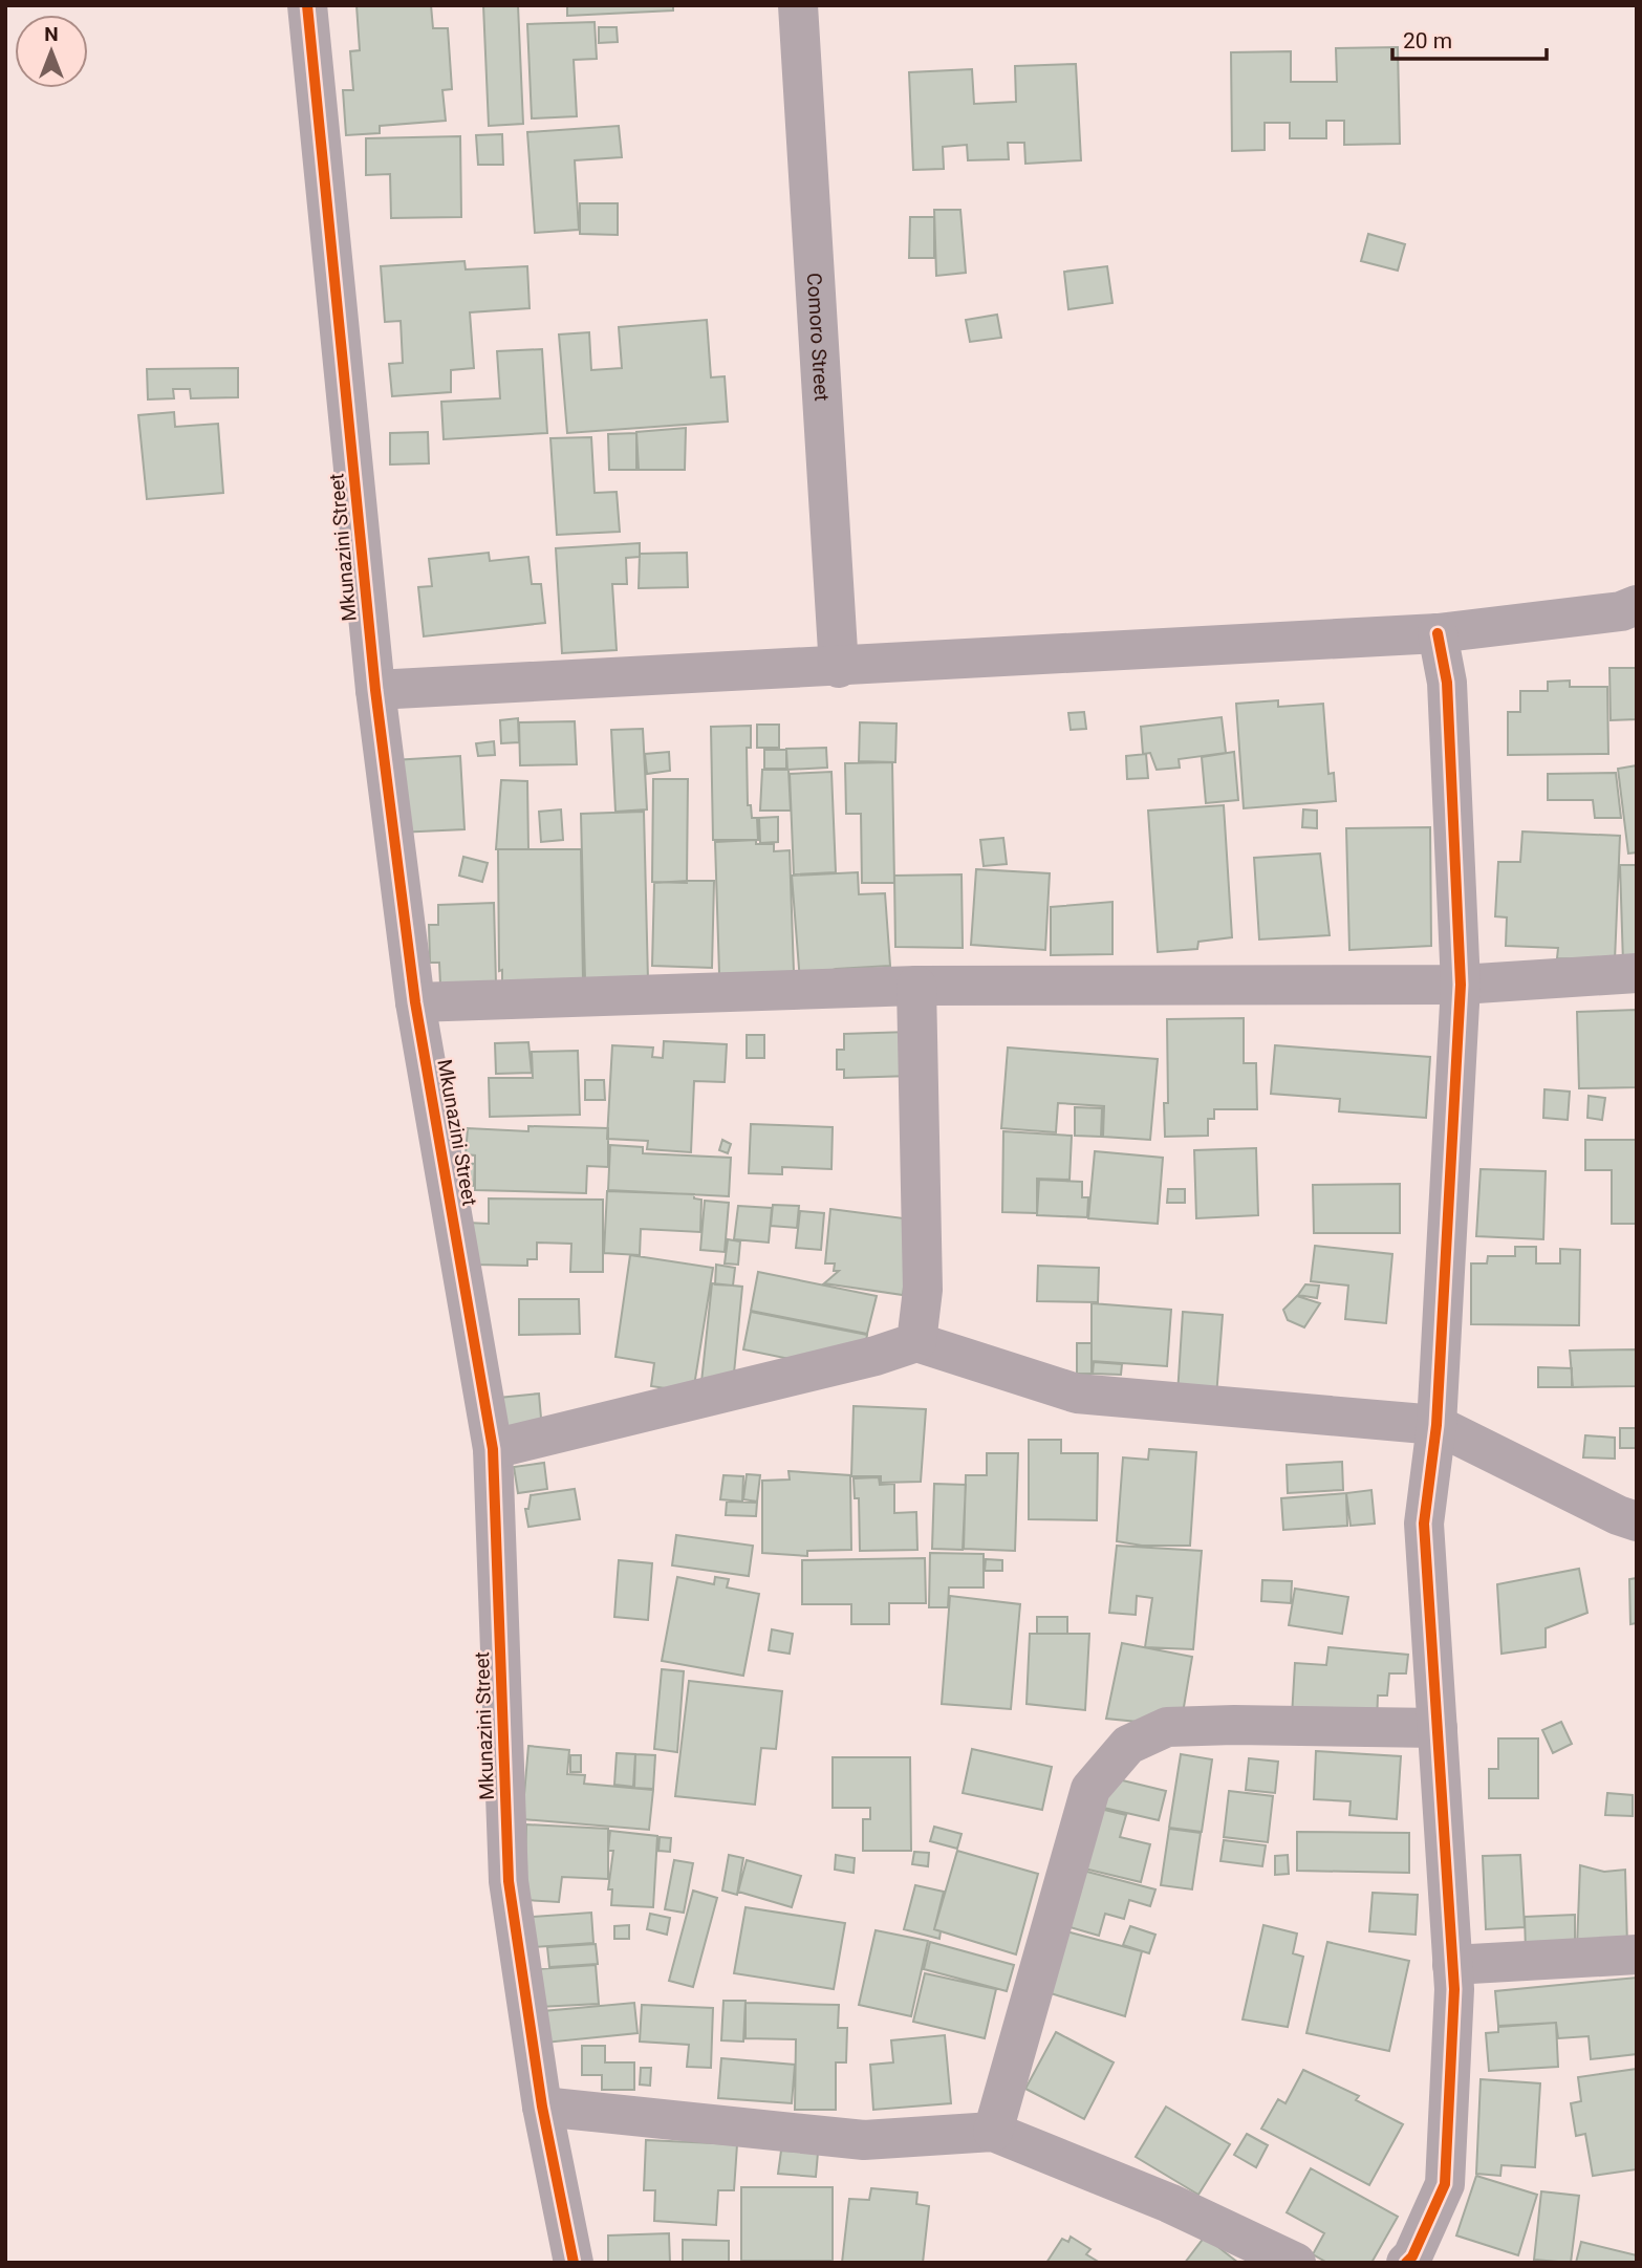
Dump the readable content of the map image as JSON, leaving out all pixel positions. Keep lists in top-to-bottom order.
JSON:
{
  "streets": {
    "street": ["Comoro Street", "Mkunazini Street"]
  },
  "scale_bar": "20 m",
  "north": "top"
}
